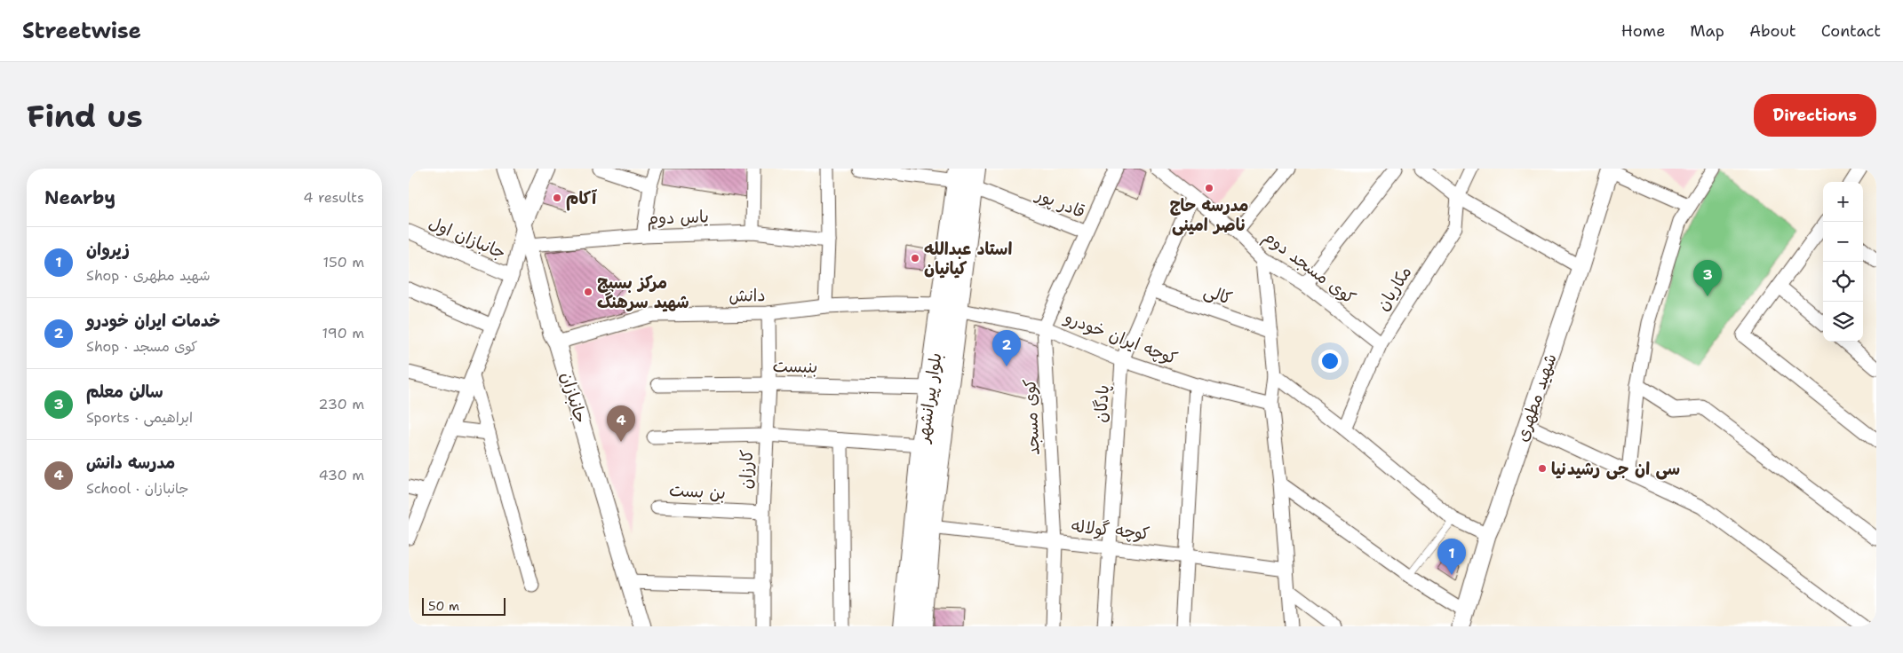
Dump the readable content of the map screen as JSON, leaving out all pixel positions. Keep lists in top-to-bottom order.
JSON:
{
  "streets": {
    "main road": ["بلوار پیرانشهر"],
    "street": [
      "قادر پور",
      "یاس دوم",
      "جانبازان اول",
      "کوی مسجد دوم",
      "مکاریان",
      "کالی",
      "دانش",
      "کوچه ایران خودرو",
      "بنبست",
      "جانبازان",
      "شهید مطهری",
      "پادگان",
      "کوی مسجد",
      "کارزان",
      "بن بست",
      "کوچه گولاله"
    ]
  },
  "crossings": [
    ["قادر پور", "بلوار پیرانشهر"],
    ["قادر پور", "کوی مسجد"],
    ["یاس دوم", "جانبازان"],
    ["کوی مسجد دوم", "مکاریان"],
    ["کوی مسجد دوم", "پادگان"],
    ["کالی", "پادگان"],
    ["دانش", "کوچه ایران خودرو"],
    ["دانش", "جانبازان"],
    ["دانش", "بلوار پیرانشهر"],
    ["دانش", "کارزان"],
    ["کوچه ایران خودرو", "بلوار پیرانشهر"],
    ["کوچه ایران خودرو", "پادگان"],
    ["کوچه ایران خودرو", "کوی مسجد"],
    ["بنبست", "بلوار پیرانشهر"],
    ["بنبست", "کارزان"],
    ["بلوار پیرانشهر", "کوچه گولاله"],
    ["پادگان", "کوچه گولاله"],
    ["کوی مسجد", "کوچه گولاله"],
    ["کارزان", "بن بست"]
  ],
  "places": [
    "مدرسه حاج ناصر امینی",
    "آکام",
    "استاد عبدالله کیانیان",
    "مرکز بسیج شهید سرهنگ",
    "سی ان جی رشیدنیا"
  ],
  "scale_bar": "50 m",
  "page": {
    "header": "Streetwise",
    "nav": [
      "Home",
      "Map",
      "About",
      "Contact"
    ],
    "buttons": "Directions",
    "title": "Find us",
    "heading": ["Nearby", "4 results"],
    "map_buttons": ["+", "−"],
    "list": [
      {
        "mark": "1",
        "name": "زیروان",
        "note": "Shop · شهید مطهری",
        "value": "150 m"
      },
      {
        "mark": "2",
        "name": "خدمات ایران خودرو",
        "note": "Shop · کوی مسجد",
        "value": "190 m"
      },
      {
        "mark": "3",
        "name": "سالن معلم",
        "note": "Sports · ابراهیمی",
        "value": "230 m"
      },
      {
        "mark": "4",
        "name": "مدرسه دانش",
        "note": "School · جانبازان",
        "value": "430 m"
      }
    ],
    "pins": [
      "3",
      "2",
      "4",
      "1"
    ],
    "scale": "50 m"
  }
}
